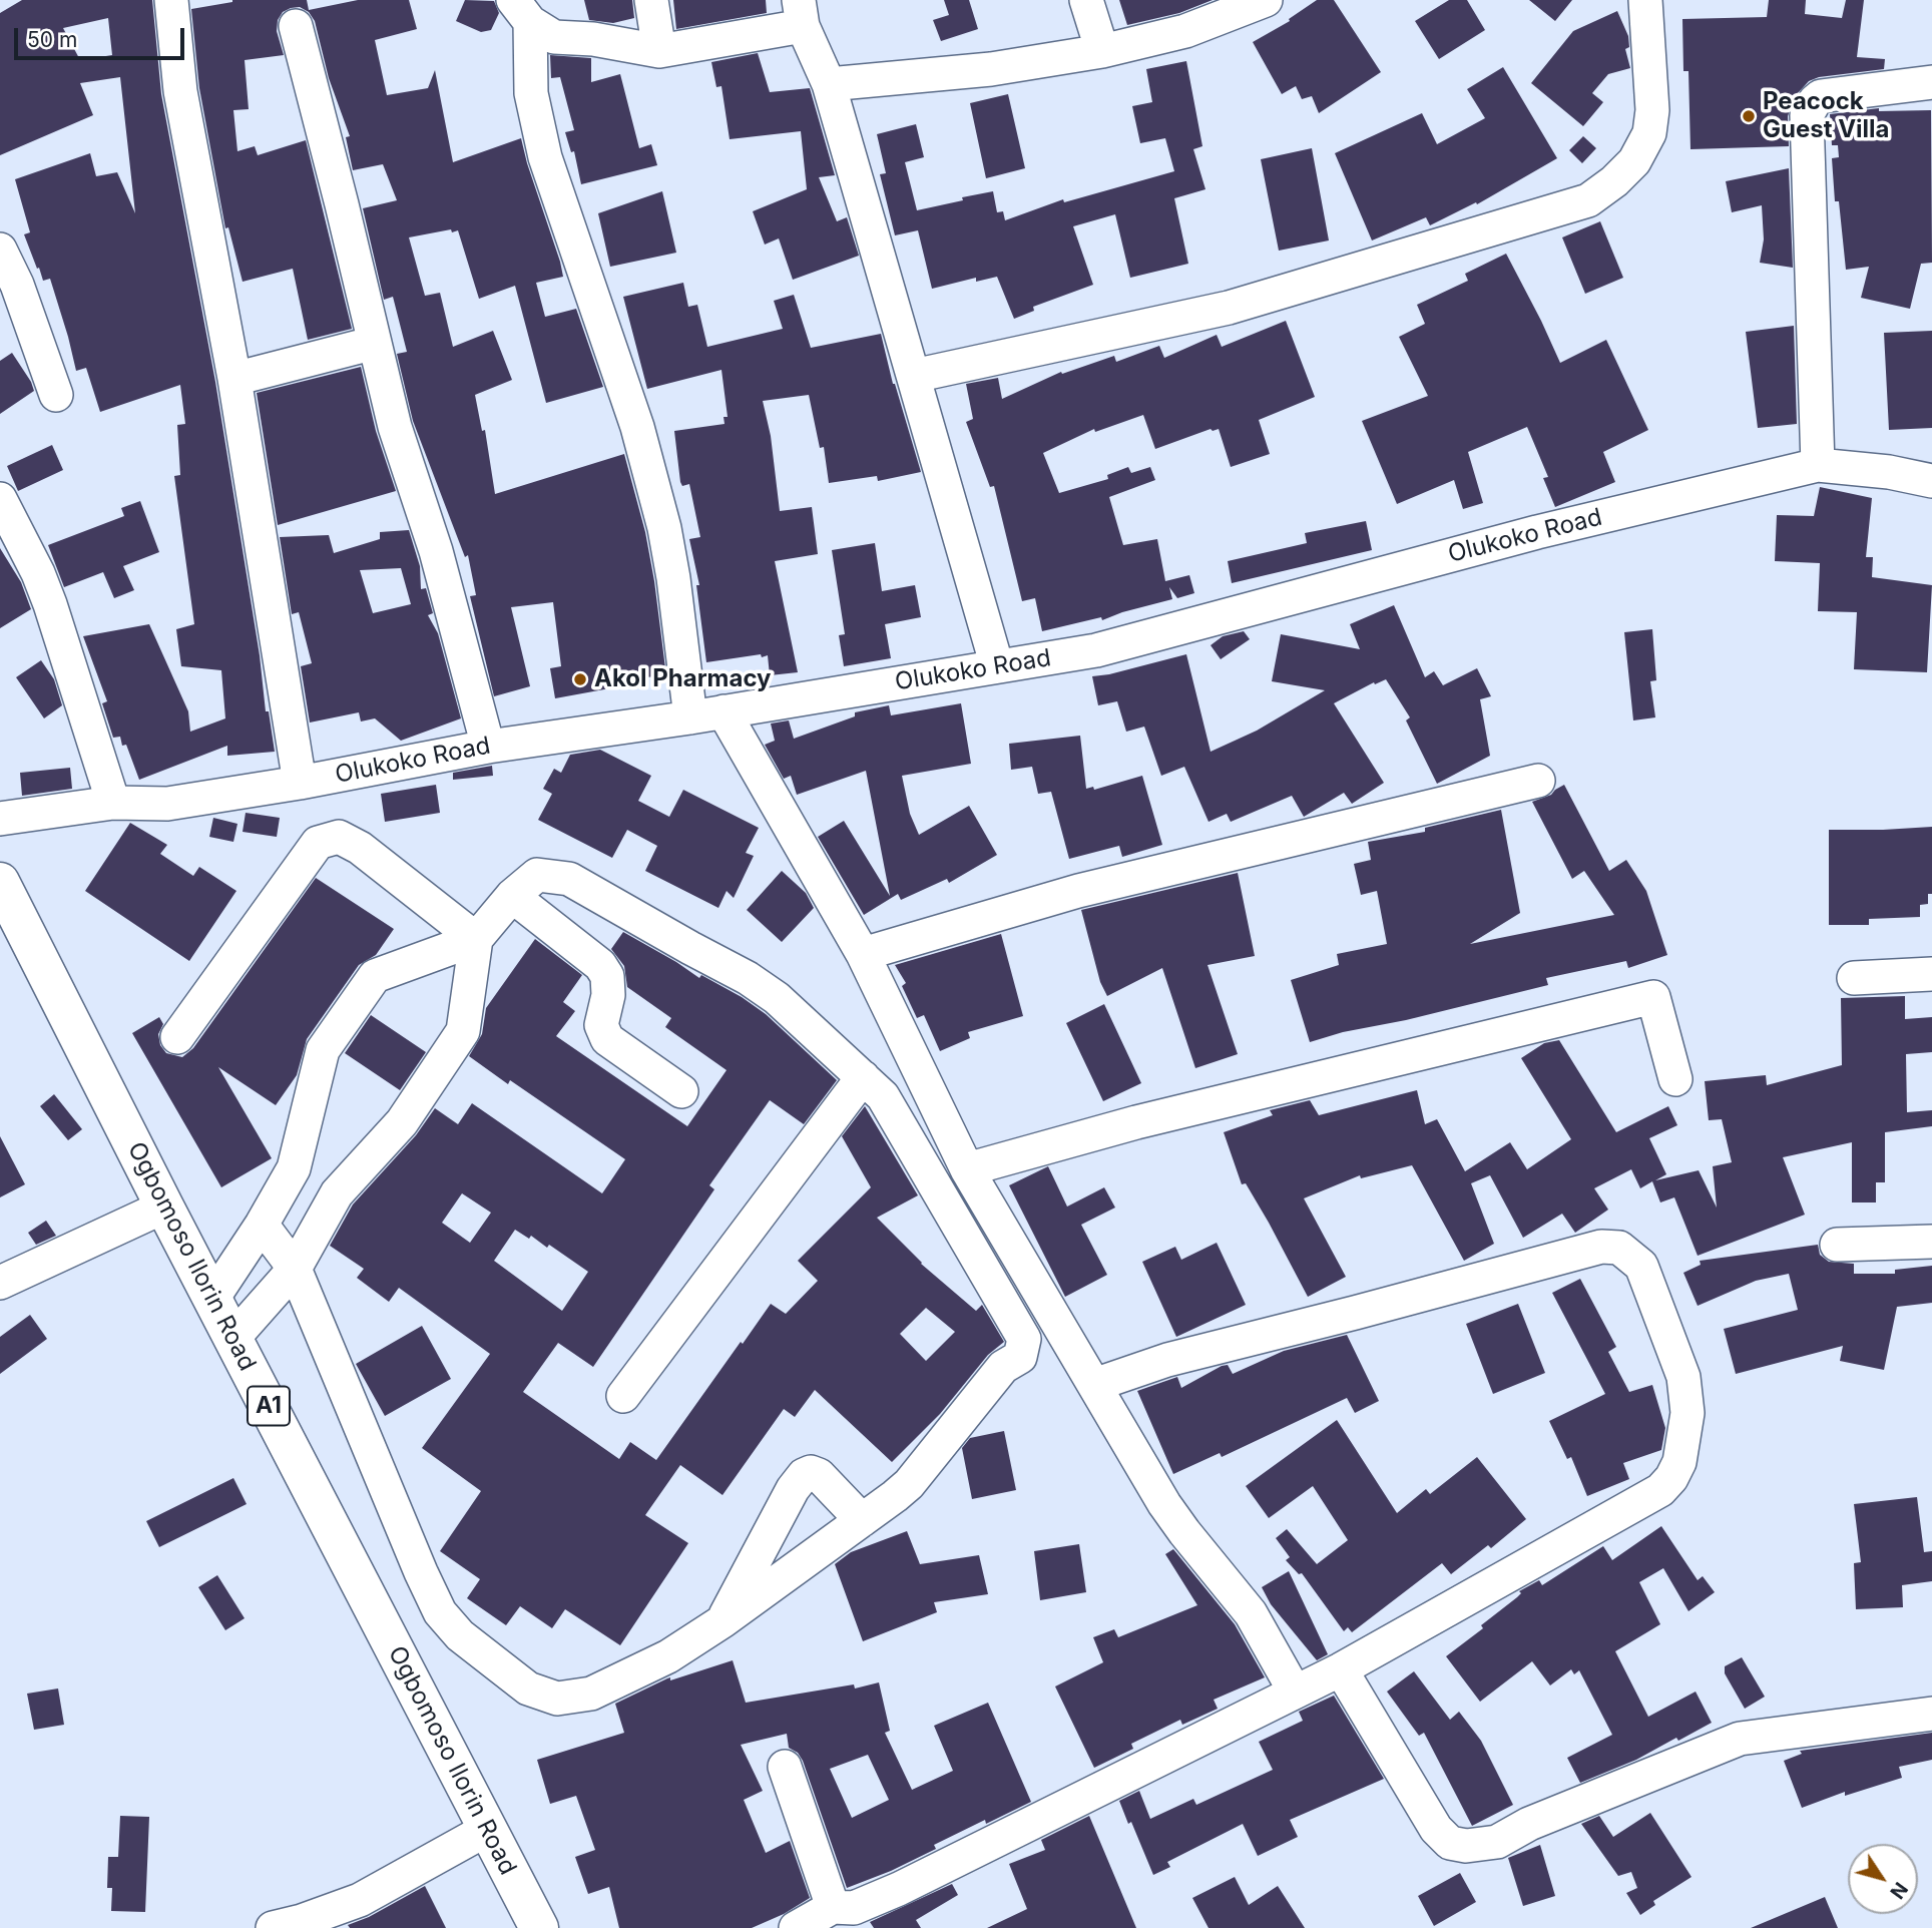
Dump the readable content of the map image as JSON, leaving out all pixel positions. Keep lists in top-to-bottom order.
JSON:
{
  "streets": {
    "highway": ["Ogbomoso Ilorin Road", "A1"],
    "street": ["Olukoko Road"]
  },
  "places": ["Peacock Guest Villa", "Akol Pharmacy"],
  "scale_bar": "50 m",
  "north": "bottom right"
}
